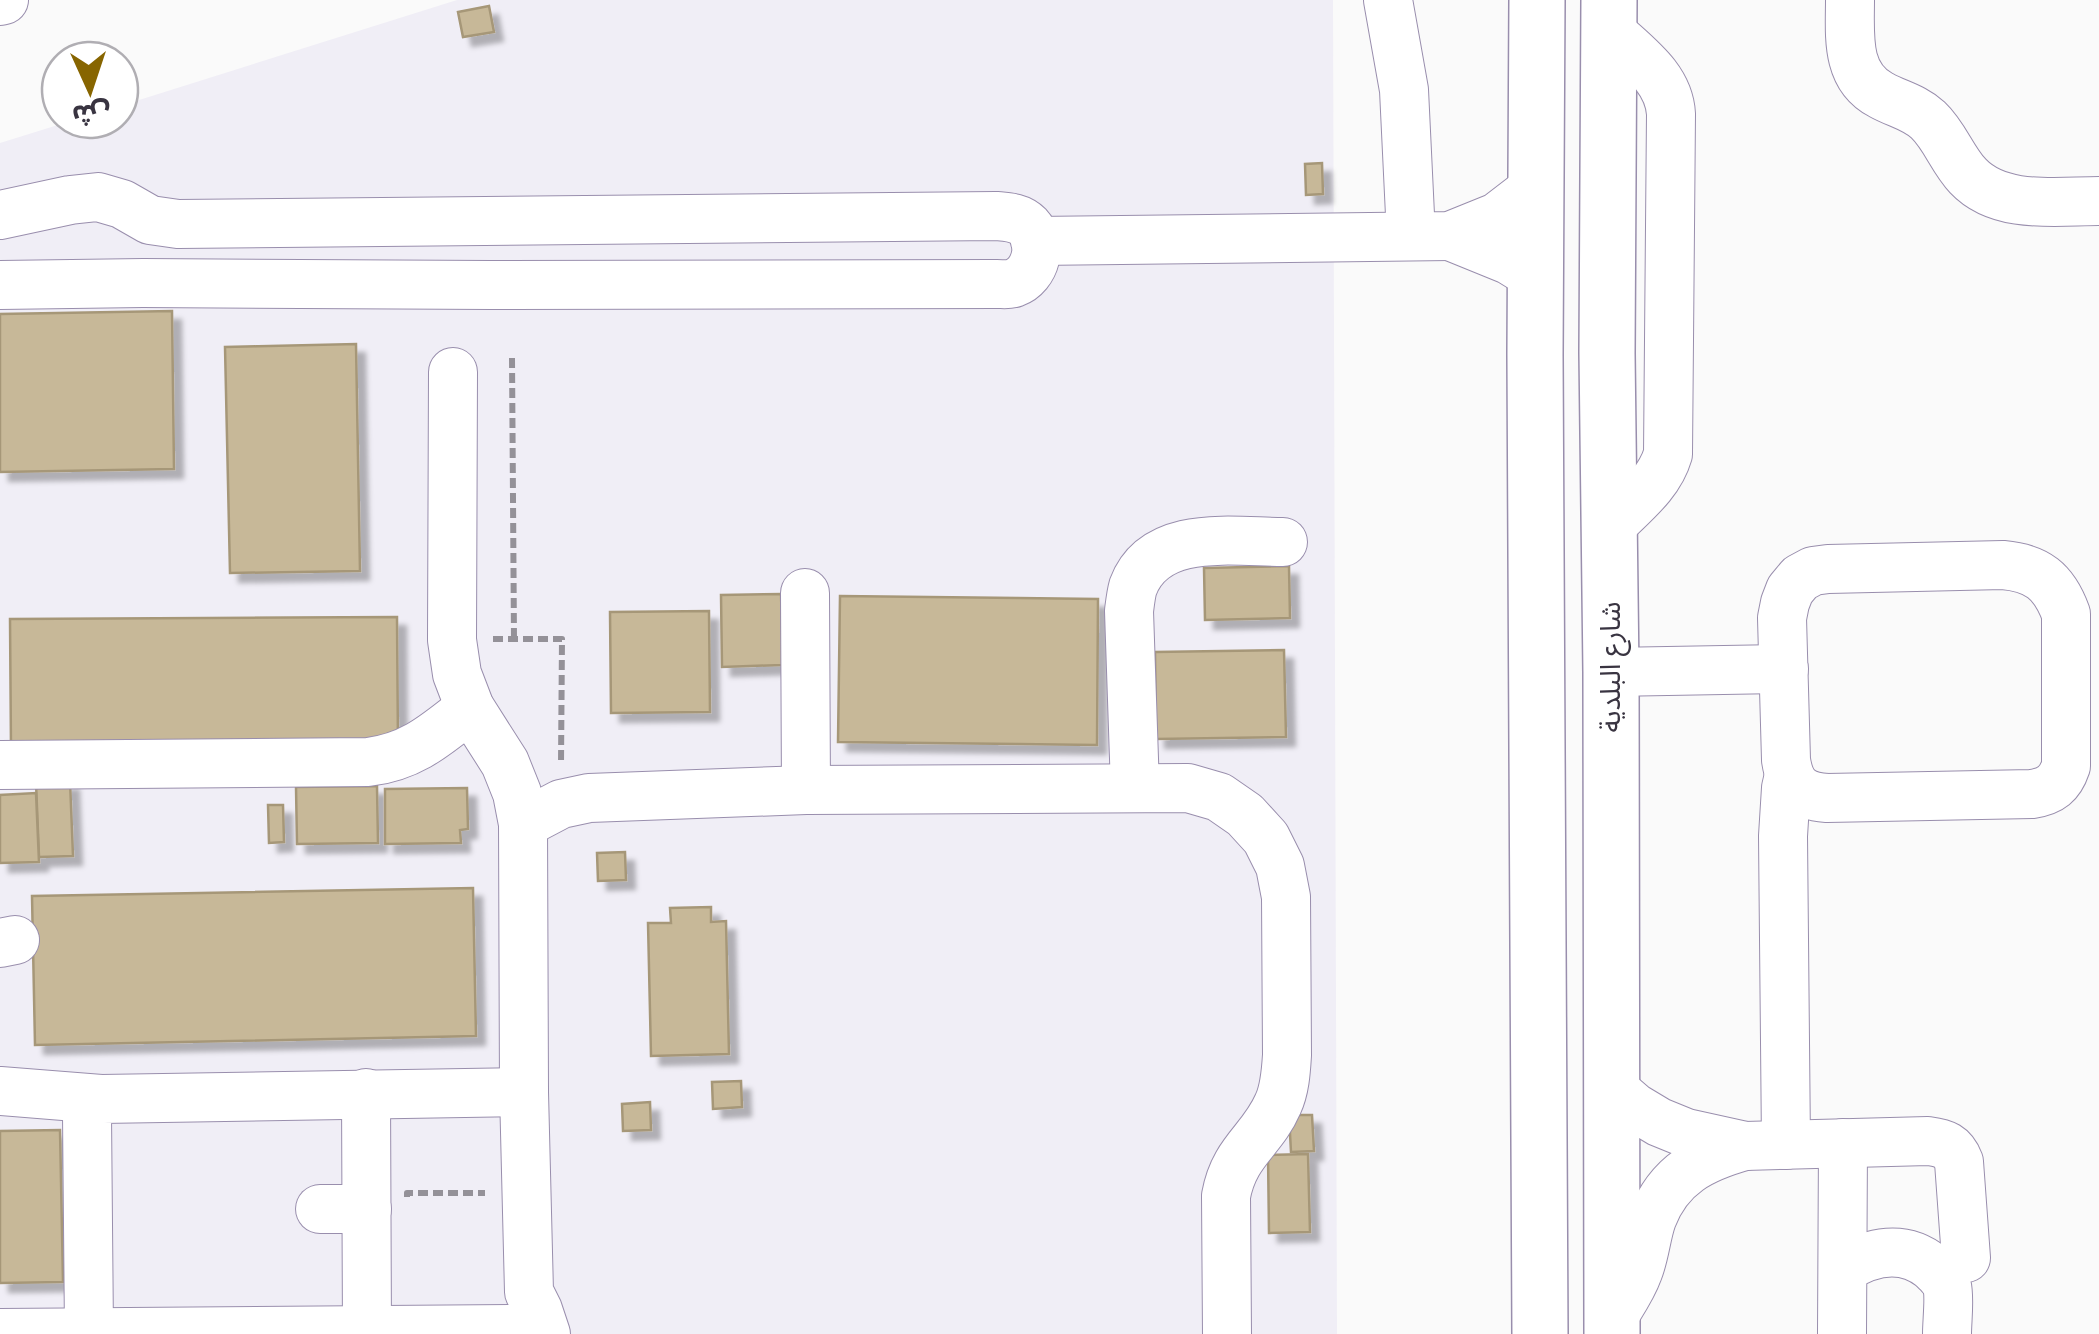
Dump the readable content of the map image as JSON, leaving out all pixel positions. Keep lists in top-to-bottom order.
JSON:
{
  "streets": {
    "main road": ["شارع البلدية"]
  },
  "north": "bottom"
}
